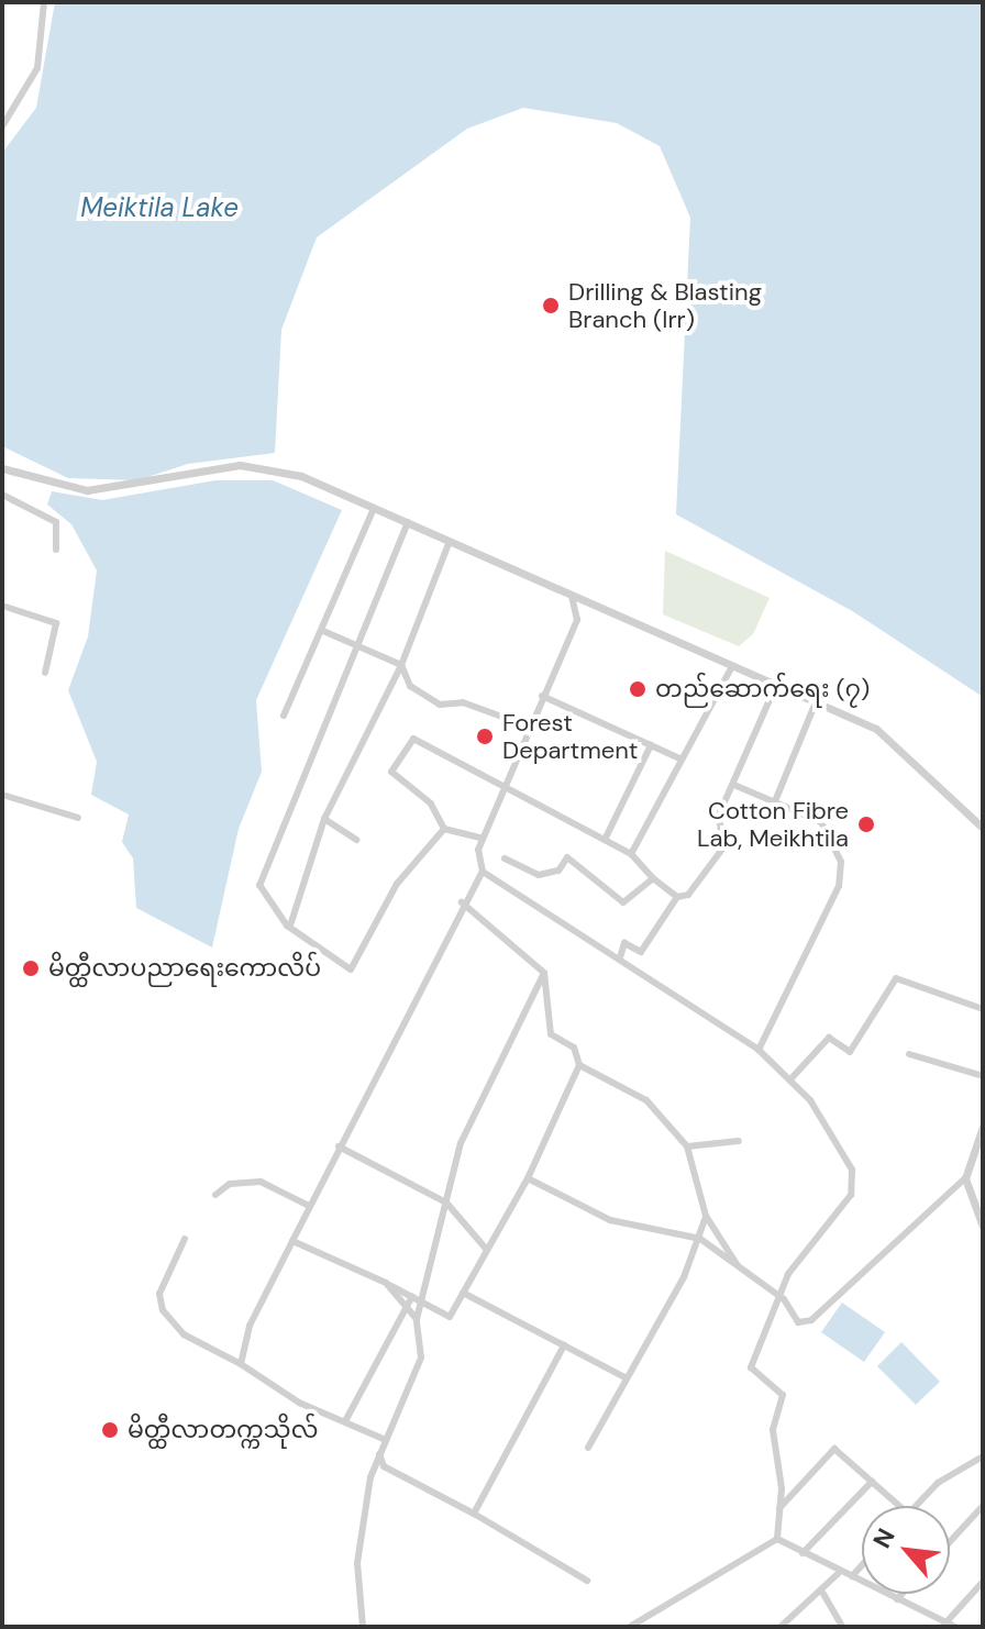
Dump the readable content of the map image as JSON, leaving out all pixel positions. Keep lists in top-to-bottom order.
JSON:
{
  "water": ["Meiktila Lake"],
  "places": [
    "Drilling & Blasting Branch (Irr)",
    "တည်ဆောက်ရေး (၇)",
    "Forest Department",
    "Cotton Fibre Lab, Meikhtila",
    "မိတ္ထီလာပညာရေးကောလိပ်",
    "မိတ္ထီလာတက္ကသိုလ်"
  ],
  "north": "top left"
}
